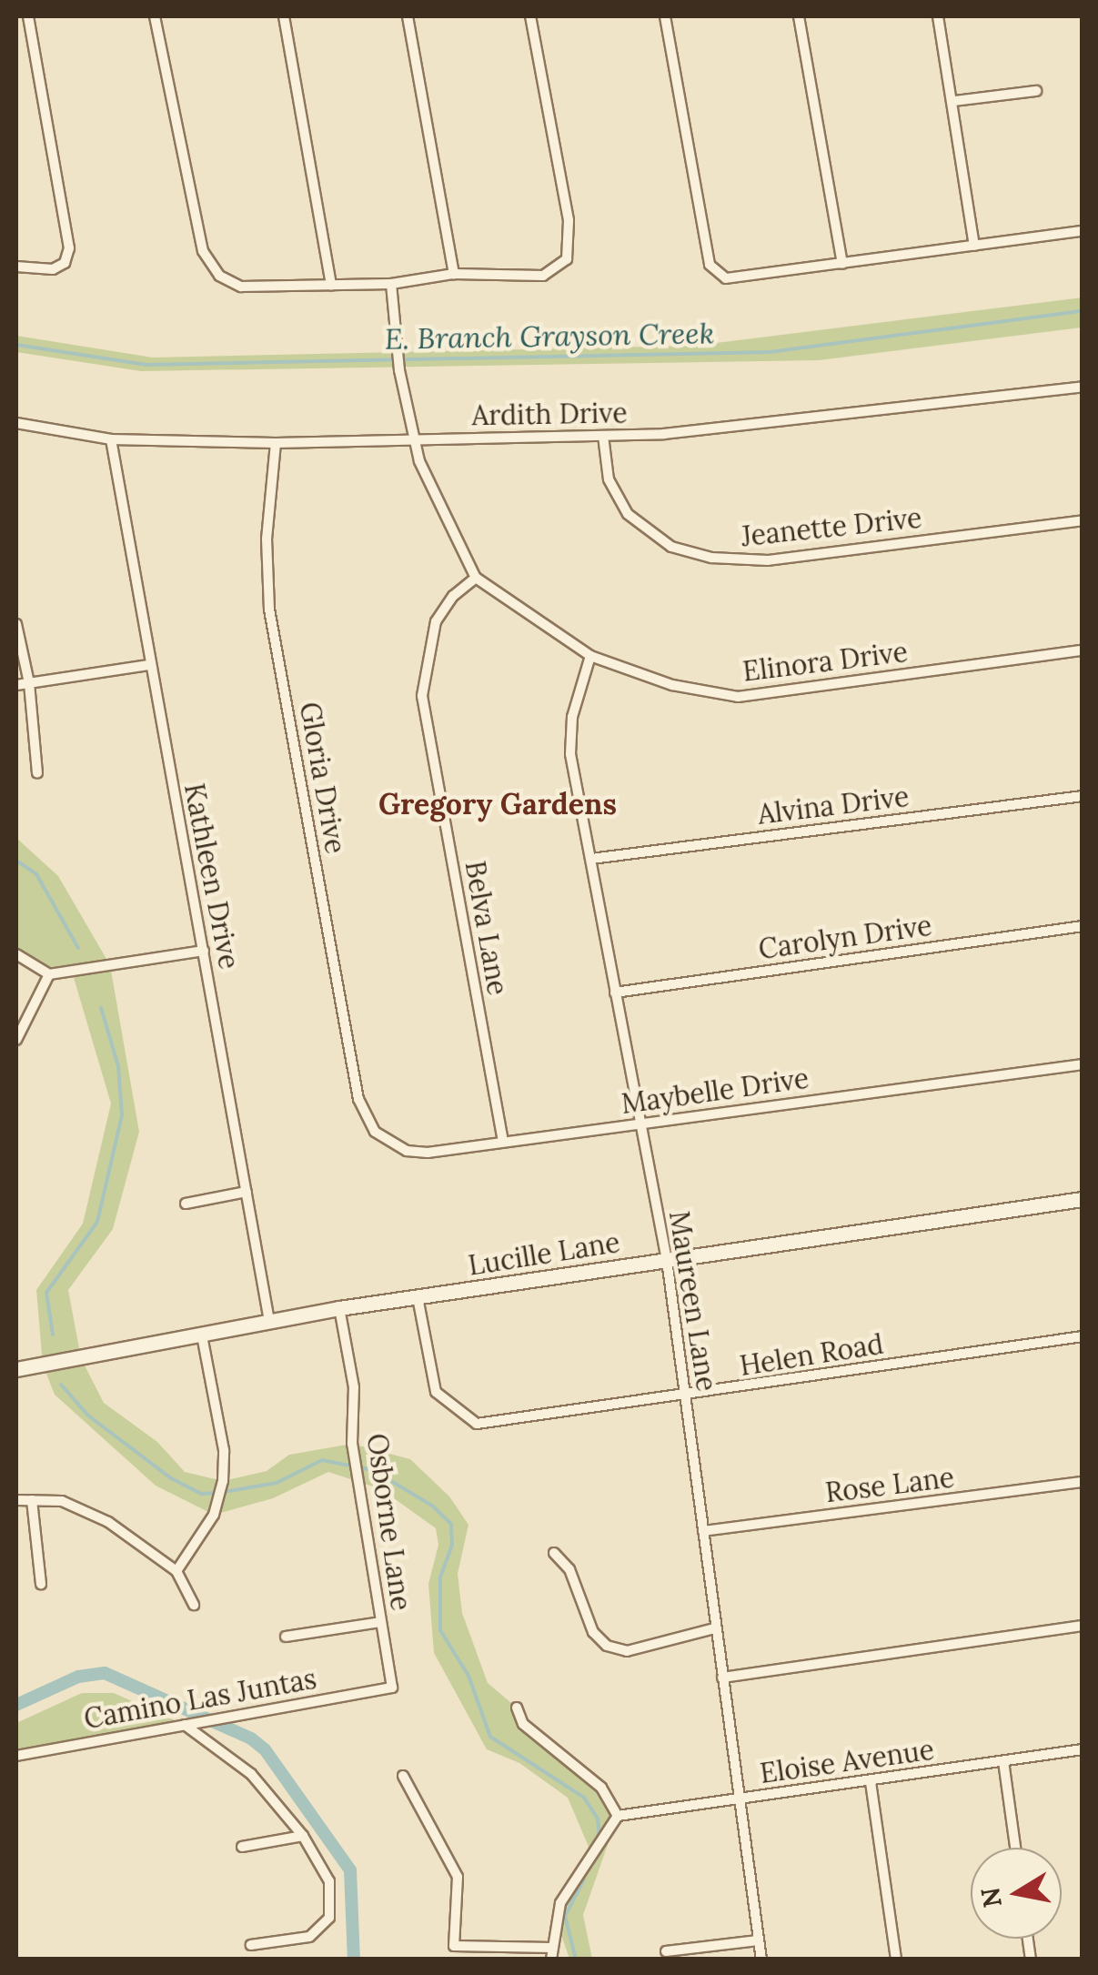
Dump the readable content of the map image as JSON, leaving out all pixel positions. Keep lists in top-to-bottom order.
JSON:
{
  "streets": {
    "street": [
      "Ardith Drive",
      "Jeanette Drive",
      "Elinora Drive",
      "Gloria Drive",
      "Alvina Drive",
      "Kathleen Drive",
      "Belva Lane",
      "Carolyn Drive",
      "Maybelle Drive",
      "Lucille Lane",
      "Maureen Lane",
      "Helen Road",
      "Rose Lane",
      "Osborne Lane",
      "Camino Las Juntas",
      "Eloise Avenue"
    ]
  },
  "crossings": [
    ["Ardith Drive", "Jeanette Drive"],
    ["Ardith Drive", "Gloria Drive"],
    ["Ardith Drive", "Kathleen Drive"],
    ["Elinora Drive", "Belva Lane"],
    ["Elinora Drive", "Maureen Lane"],
    ["Gloria Drive", "Maybelle Drive"],
    ["Alvina Drive", "Maureen Lane"],
    ["Kathleen Drive", "Lucille Lane"],
    ["Belva Lane", "Maybelle Drive"],
    ["Carolyn Drive", "Maureen Lane"],
    ["Maybelle Drive", "Maureen Lane"],
    ["Lucille Lane", "Maureen Lane"],
    ["Lucille Lane", "Helen Road"],
    ["Lucille Lane", "Osborne Lane"],
    ["Maureen Lane", "Helen Road"],
    ["Maureen Lane", "Rose Lane"],
    ["Maureen Lane", "Eloise Avenue"],
    ["Osborne Lane", "Camino Las Juntas"]
  ],
  "districts": ["Gregory Gardens"],
  "water": ["E. Branch Grayson Creek"],
  "north": "left"
}
